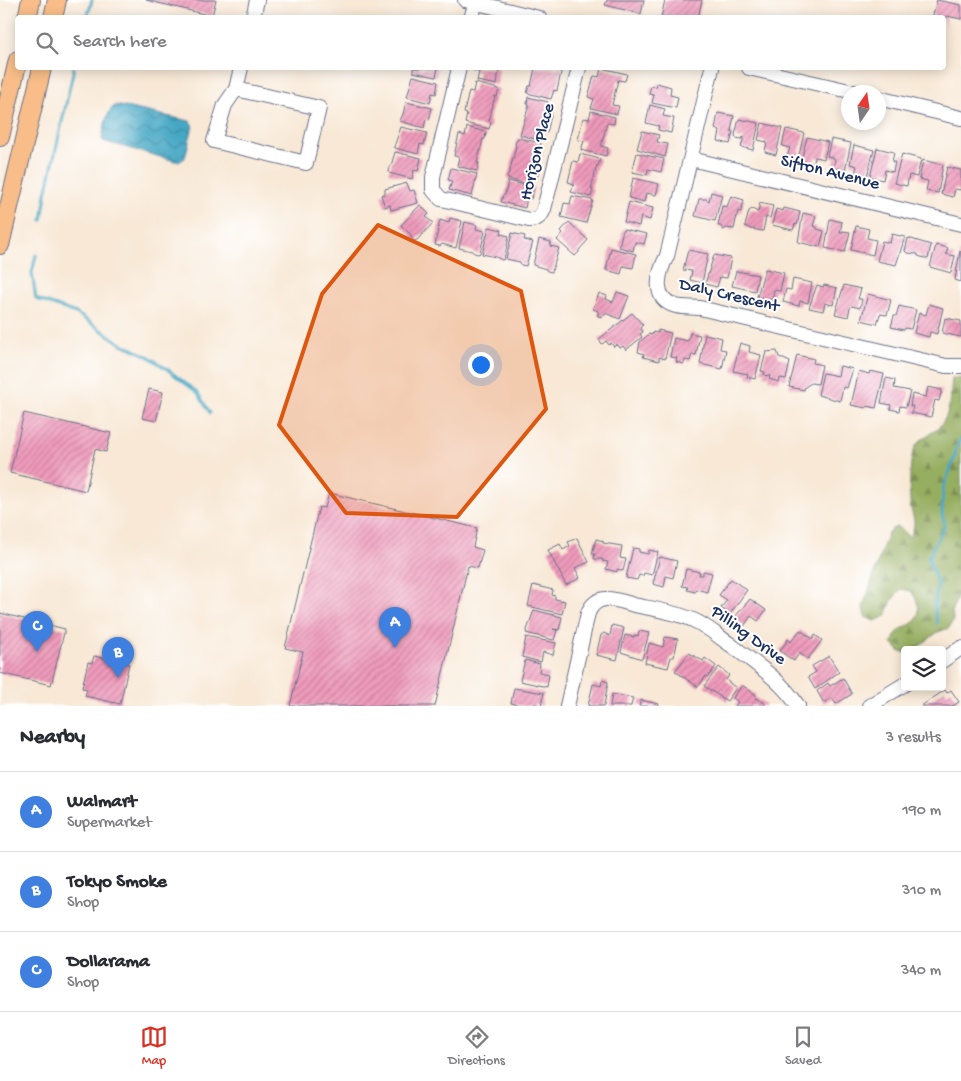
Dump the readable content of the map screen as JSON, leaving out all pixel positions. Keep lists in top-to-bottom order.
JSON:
{
  "streets": {
    "street": [
      "Horizon Place",
      "Sifton Avenue",
      "Daly Crescent",
      "Pilling Drive"
    ]
  },
  "crossings": [
    ["Sifton Avenue", "Daly Crescent"]
  ],
  "north": "top",
  "page": {
    "search": "Search here",
    "pins": ["A", "C", "B"],
    "heading": ["Nearby", "3 results"],
    "list": [
      {
        "mark": "A",
        "name": "Walmart",
        "note": "Supermarket",
        "value": "190 m"
      },
      {
        "mark": "B",
        "name": "Tokyo Smoke",
        "note": "Shop",
        "value": "310 m"
      },
      {
        "mark": "C",
        "name": "Dollarama",
        "note": "Shop",
        "value": "340 m"
      }
    ],
    "nav": ["Map", "Directions", "Saved"]
  }
}
